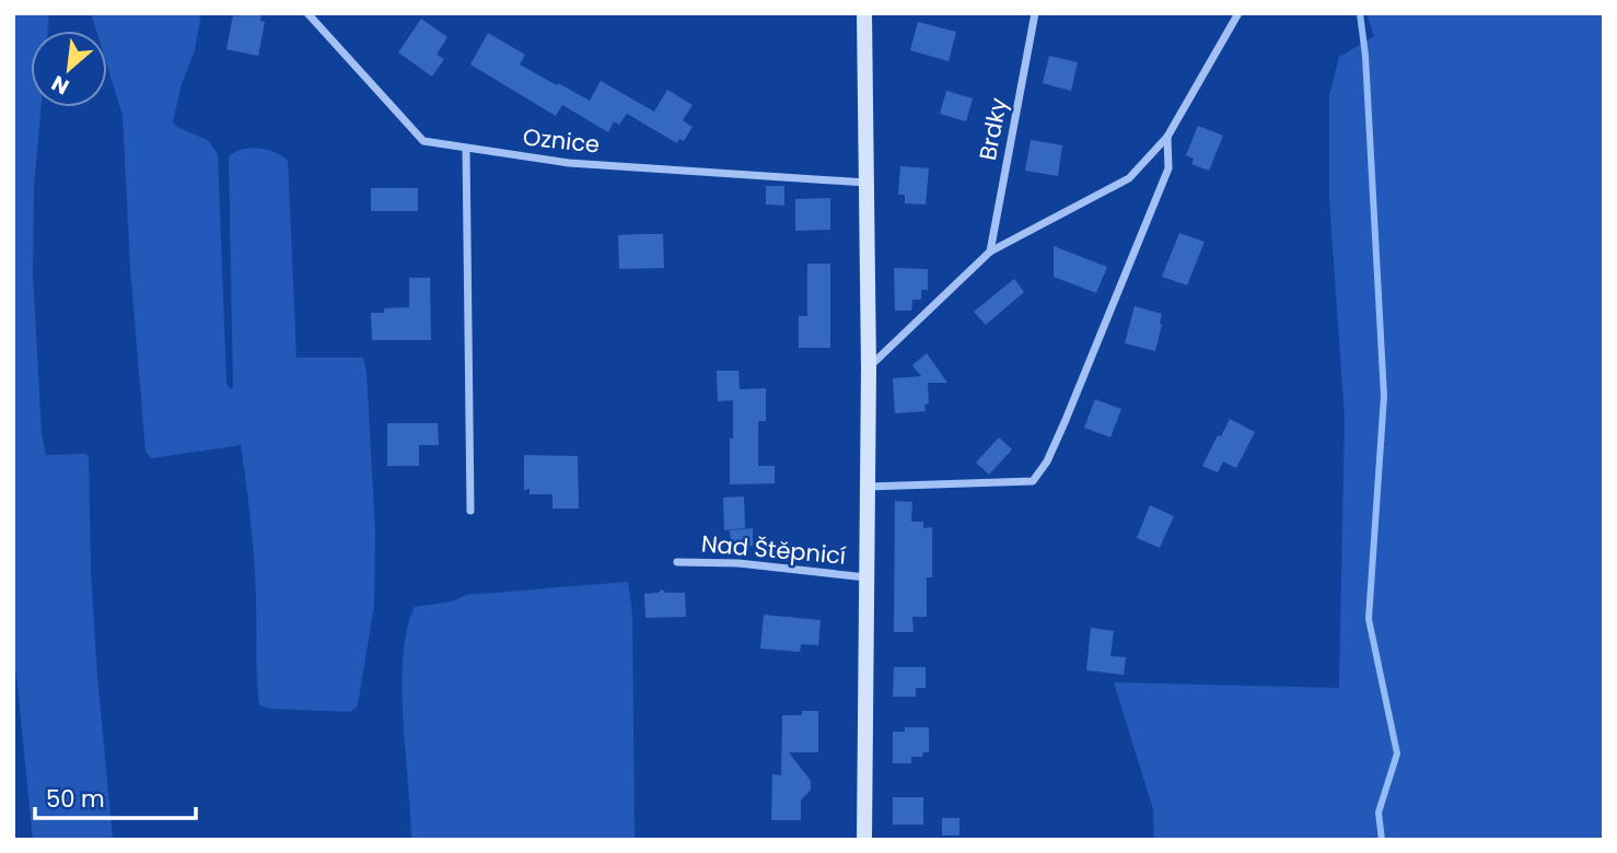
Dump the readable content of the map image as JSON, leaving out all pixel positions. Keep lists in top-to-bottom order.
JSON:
{
  "streets": {
    "street": ["Brdky", "Oznice", "Nad Štěpnicí"]
  },
  "scale_bar": "50 m",
  "north": "bottom left"
}
